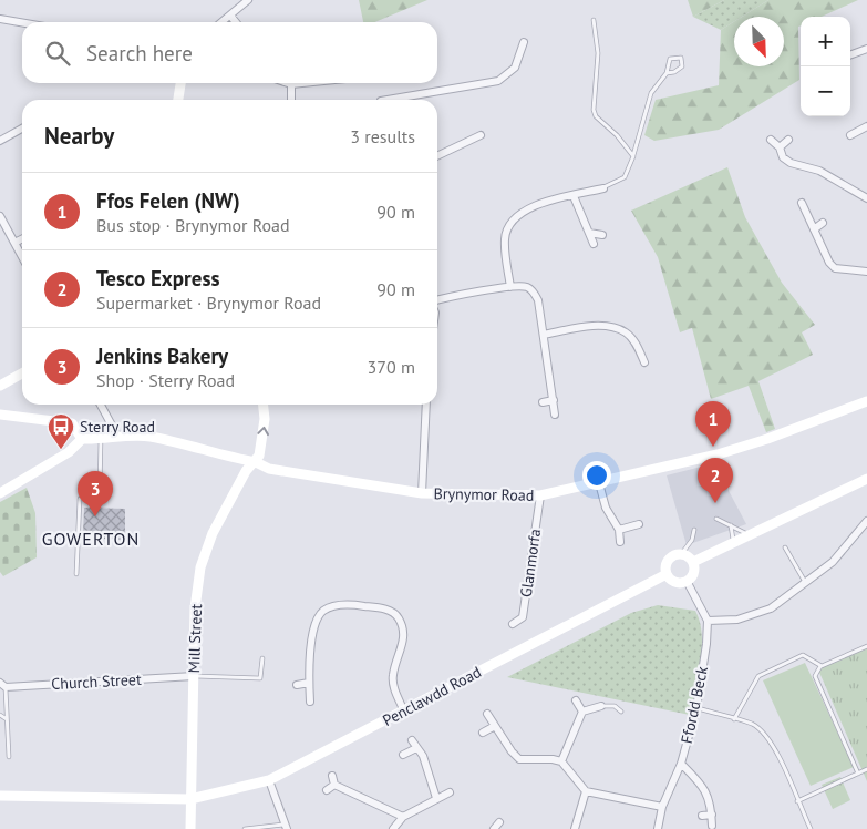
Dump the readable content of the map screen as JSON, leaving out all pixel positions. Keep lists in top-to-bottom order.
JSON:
{
  "streets": {
    "main road": ["Brynymor Road", "Mill Street", "Penclawdd Road"],
    "street": ["Glanmorfa", "Church Street", "Ffordd Beck"]
  },
  "crossings": [
    ["Brynymor Road", "Glanmorfa"],
    ["Brynymor Road", "Mill Street"],
    ["Mill Street", "Church Street"],
    ["Mill Street", "Penclawdd Road"]
  ],
  "districts": ["GOWERTON"],
  "places": {
    "bus stop": ["Sterry Road"]
  },
  "north": "bottom right",
  "page": {
    "map_buttons": ["+", "−"],
    "search": "Search here",
    "heading": ["Nearby", "3 results"],
    "list": [
      {
        "mark": "1",
        "name": "Ffos Felen (NW)",
        "note": "Bus stop · Brynymor Road",
        "value": "90 m"
      },
      {
        "mark": "2",
        "name": "Tesco Express",
        "note": "Supermarket · Brynymor Road",
        "value": "90 m"
      },
      {
        "mark": "3",
        "name": "Jenkins Bakery",
        "note": "Shop · Sterry Road",
        "value": "370 m"
      }
    ],
    "pins": ["1", "2", "3"]
  }
}
